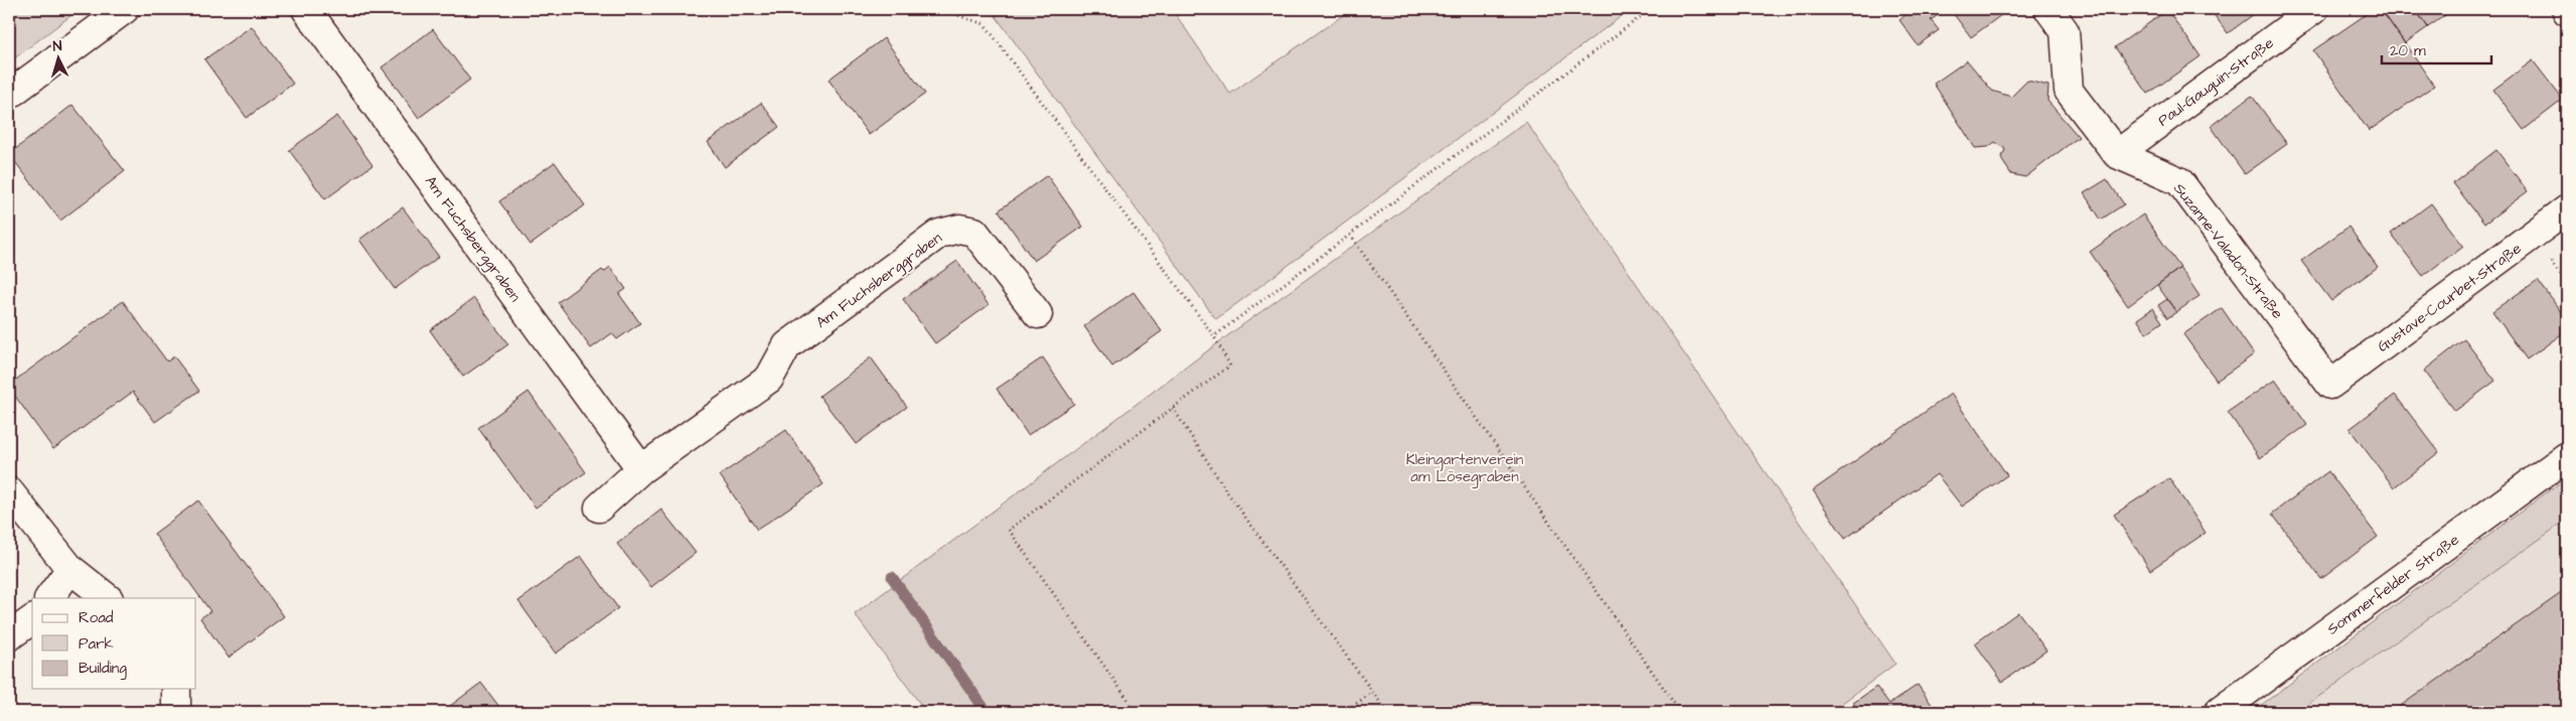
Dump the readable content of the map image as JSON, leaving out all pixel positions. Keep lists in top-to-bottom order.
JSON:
{
  "streets": {
    "street": [
      "Paul-Gauguin-Straße",
      "Am Fuchsberggraben",
      "Suzanne-Valadon-Straße",
      "Gustave-Courbet-Straße",
      "Sommerfelder Straße"
    ]
  },
  "crossings": [
    ["Paul-Gauguin-Straße", "Suzanne-Valadon-Straße"],
    ["Suzanne-Valadon-Straße", "Gustave-Courbet-Straße"]
  ],
  "parks": ["Kleingartenverein am Lösegraben"],
  "legend": ["Road", "Park", "Building"],
  "scale_bar": "20 m",
  "north": "top"
}
